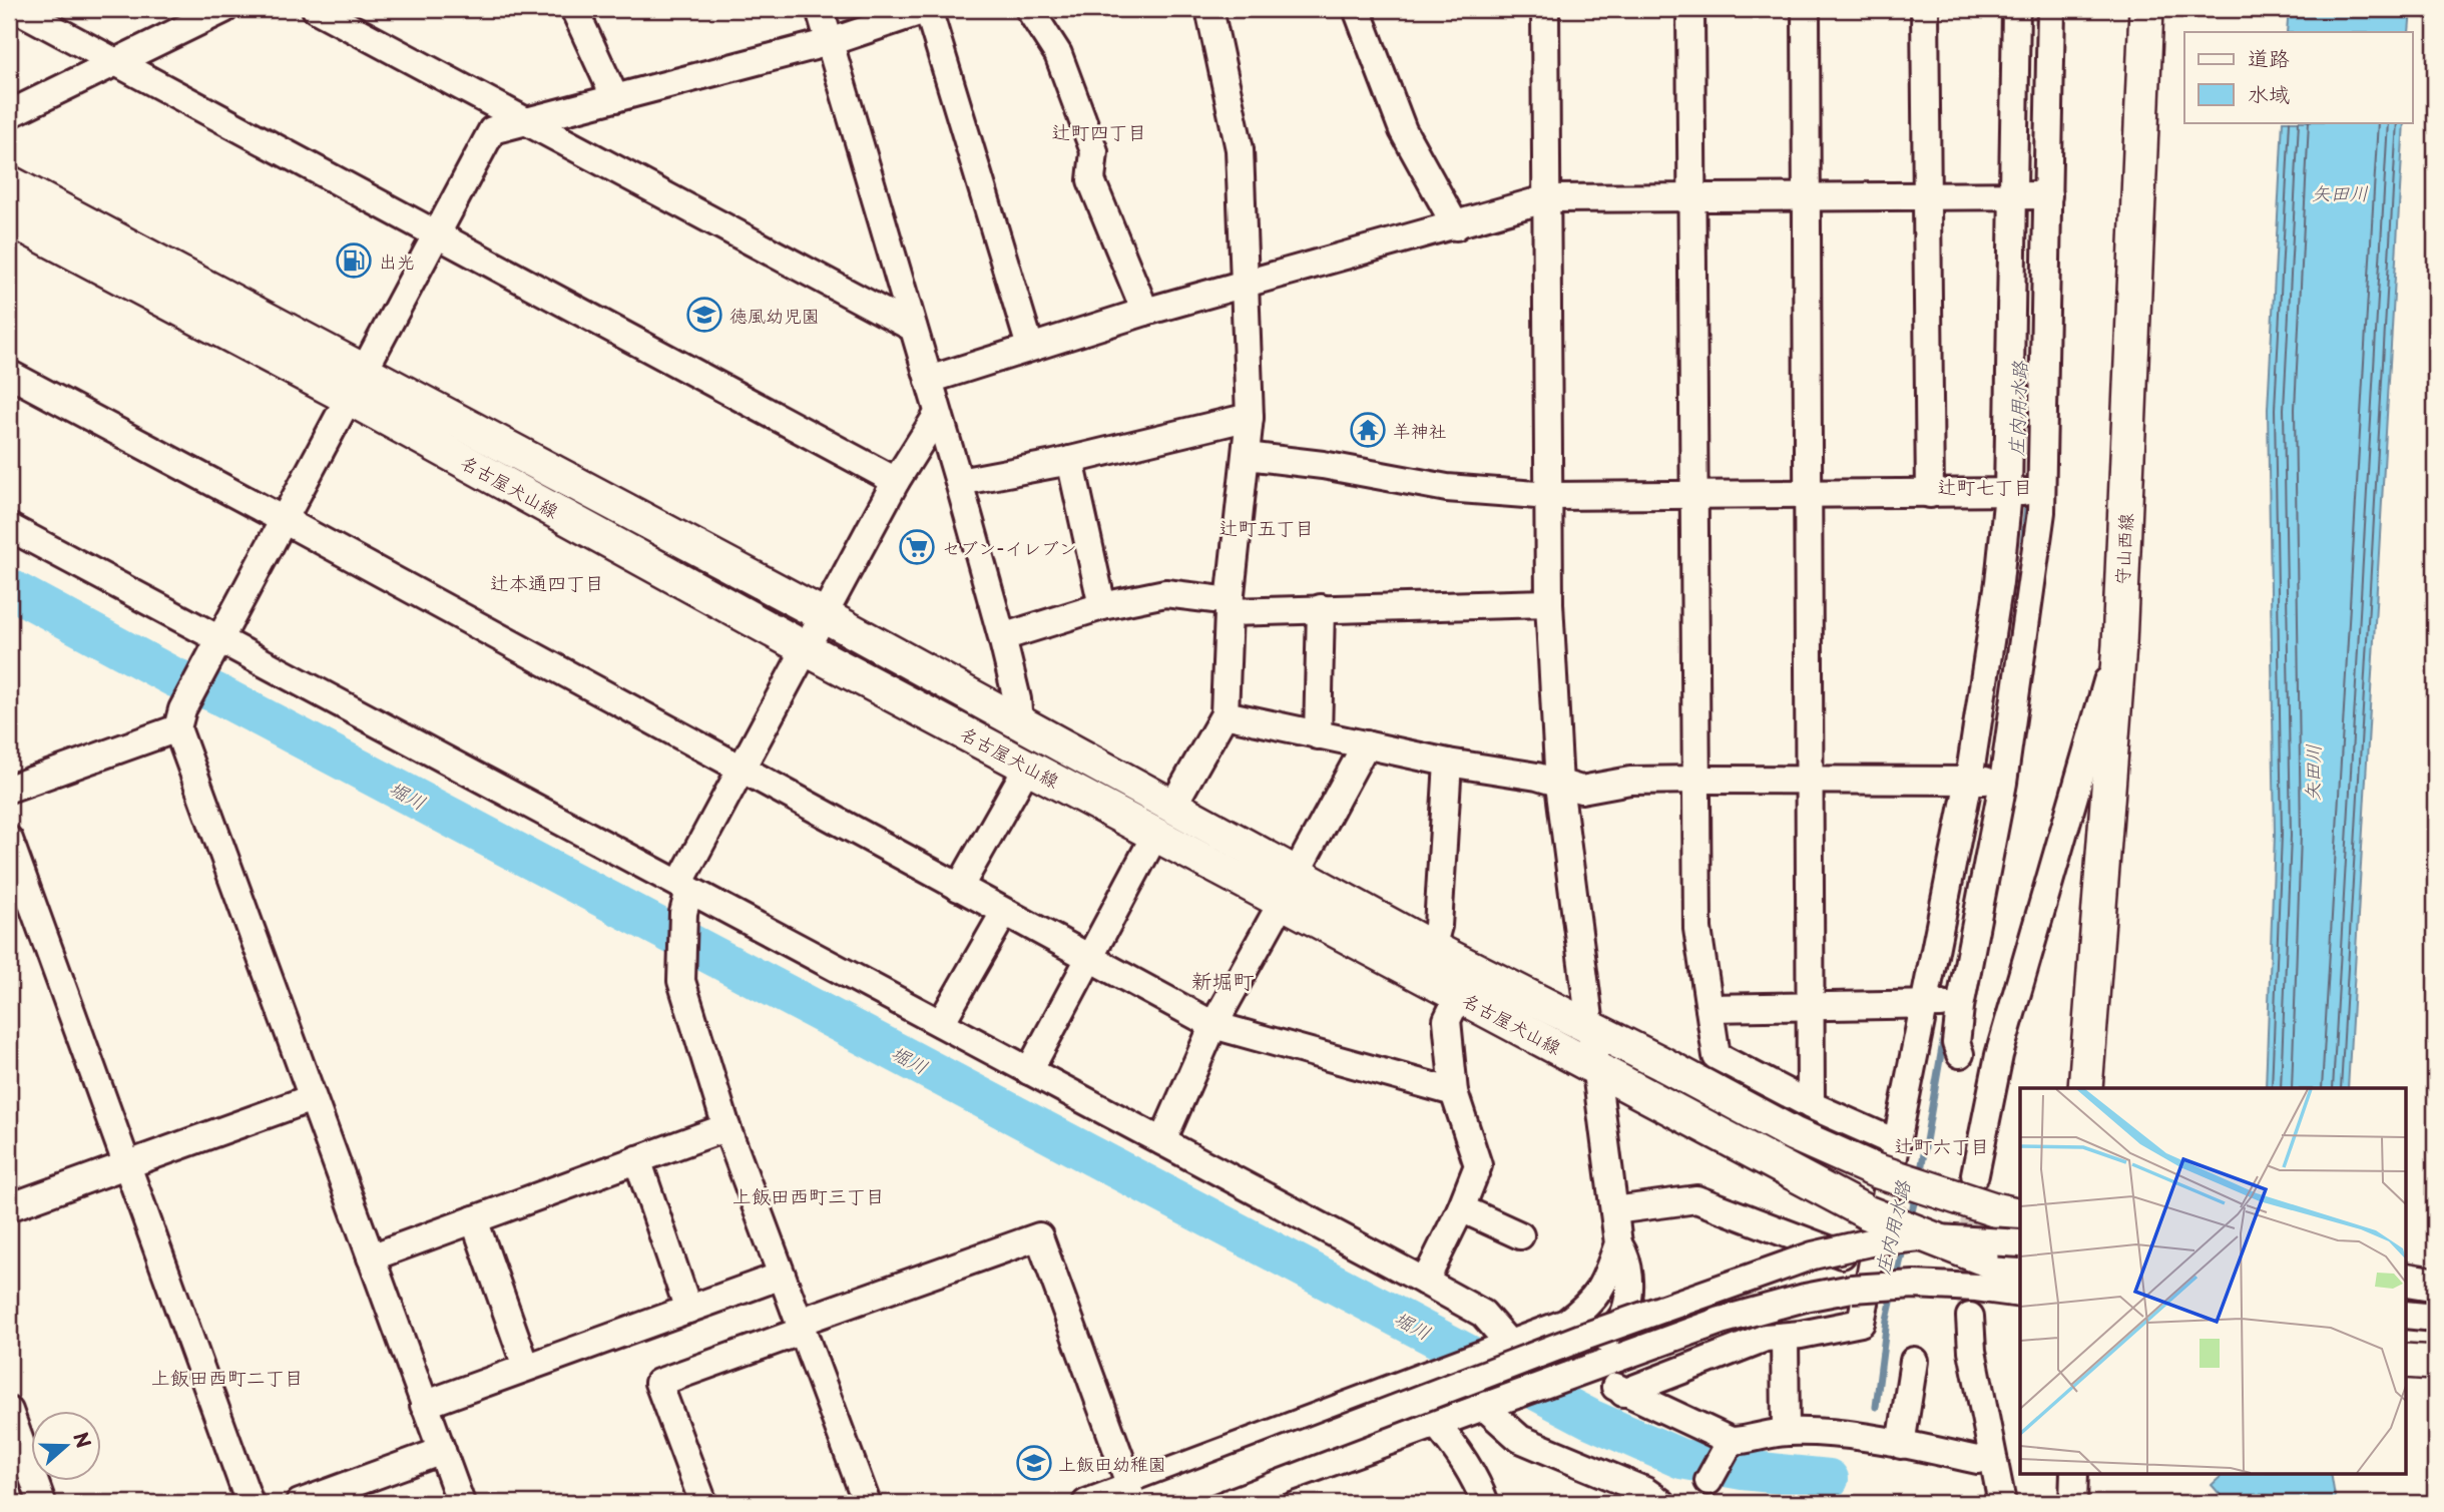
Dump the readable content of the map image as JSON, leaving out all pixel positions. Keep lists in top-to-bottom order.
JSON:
{
  "streets": {
    "main road": ["名古屋犬山線", "守山西線"]
  },
  "districts": [
    "辻町四丁目",
    "辻町七丁目",
    "辻町五丁目",
    "辻本通四丁目",
    "新堀町",
    "辻町六丁目",
    "上飯田西町三丁目",
    "上飯田西町二丁目"
  ],
  "water": ["矢田川", "庄内用水路", "堀川"],
  "places": {
    "fuel station": ["出光"],
    "school or university": ["徳風幼児園", "上飯田幼稚園"],
    "temple": ["羊神社"],
    "supermarket": ["セブン-イレブン"]
  },
  "legend": ["道路", "水域"],
  "north": "right"
}
